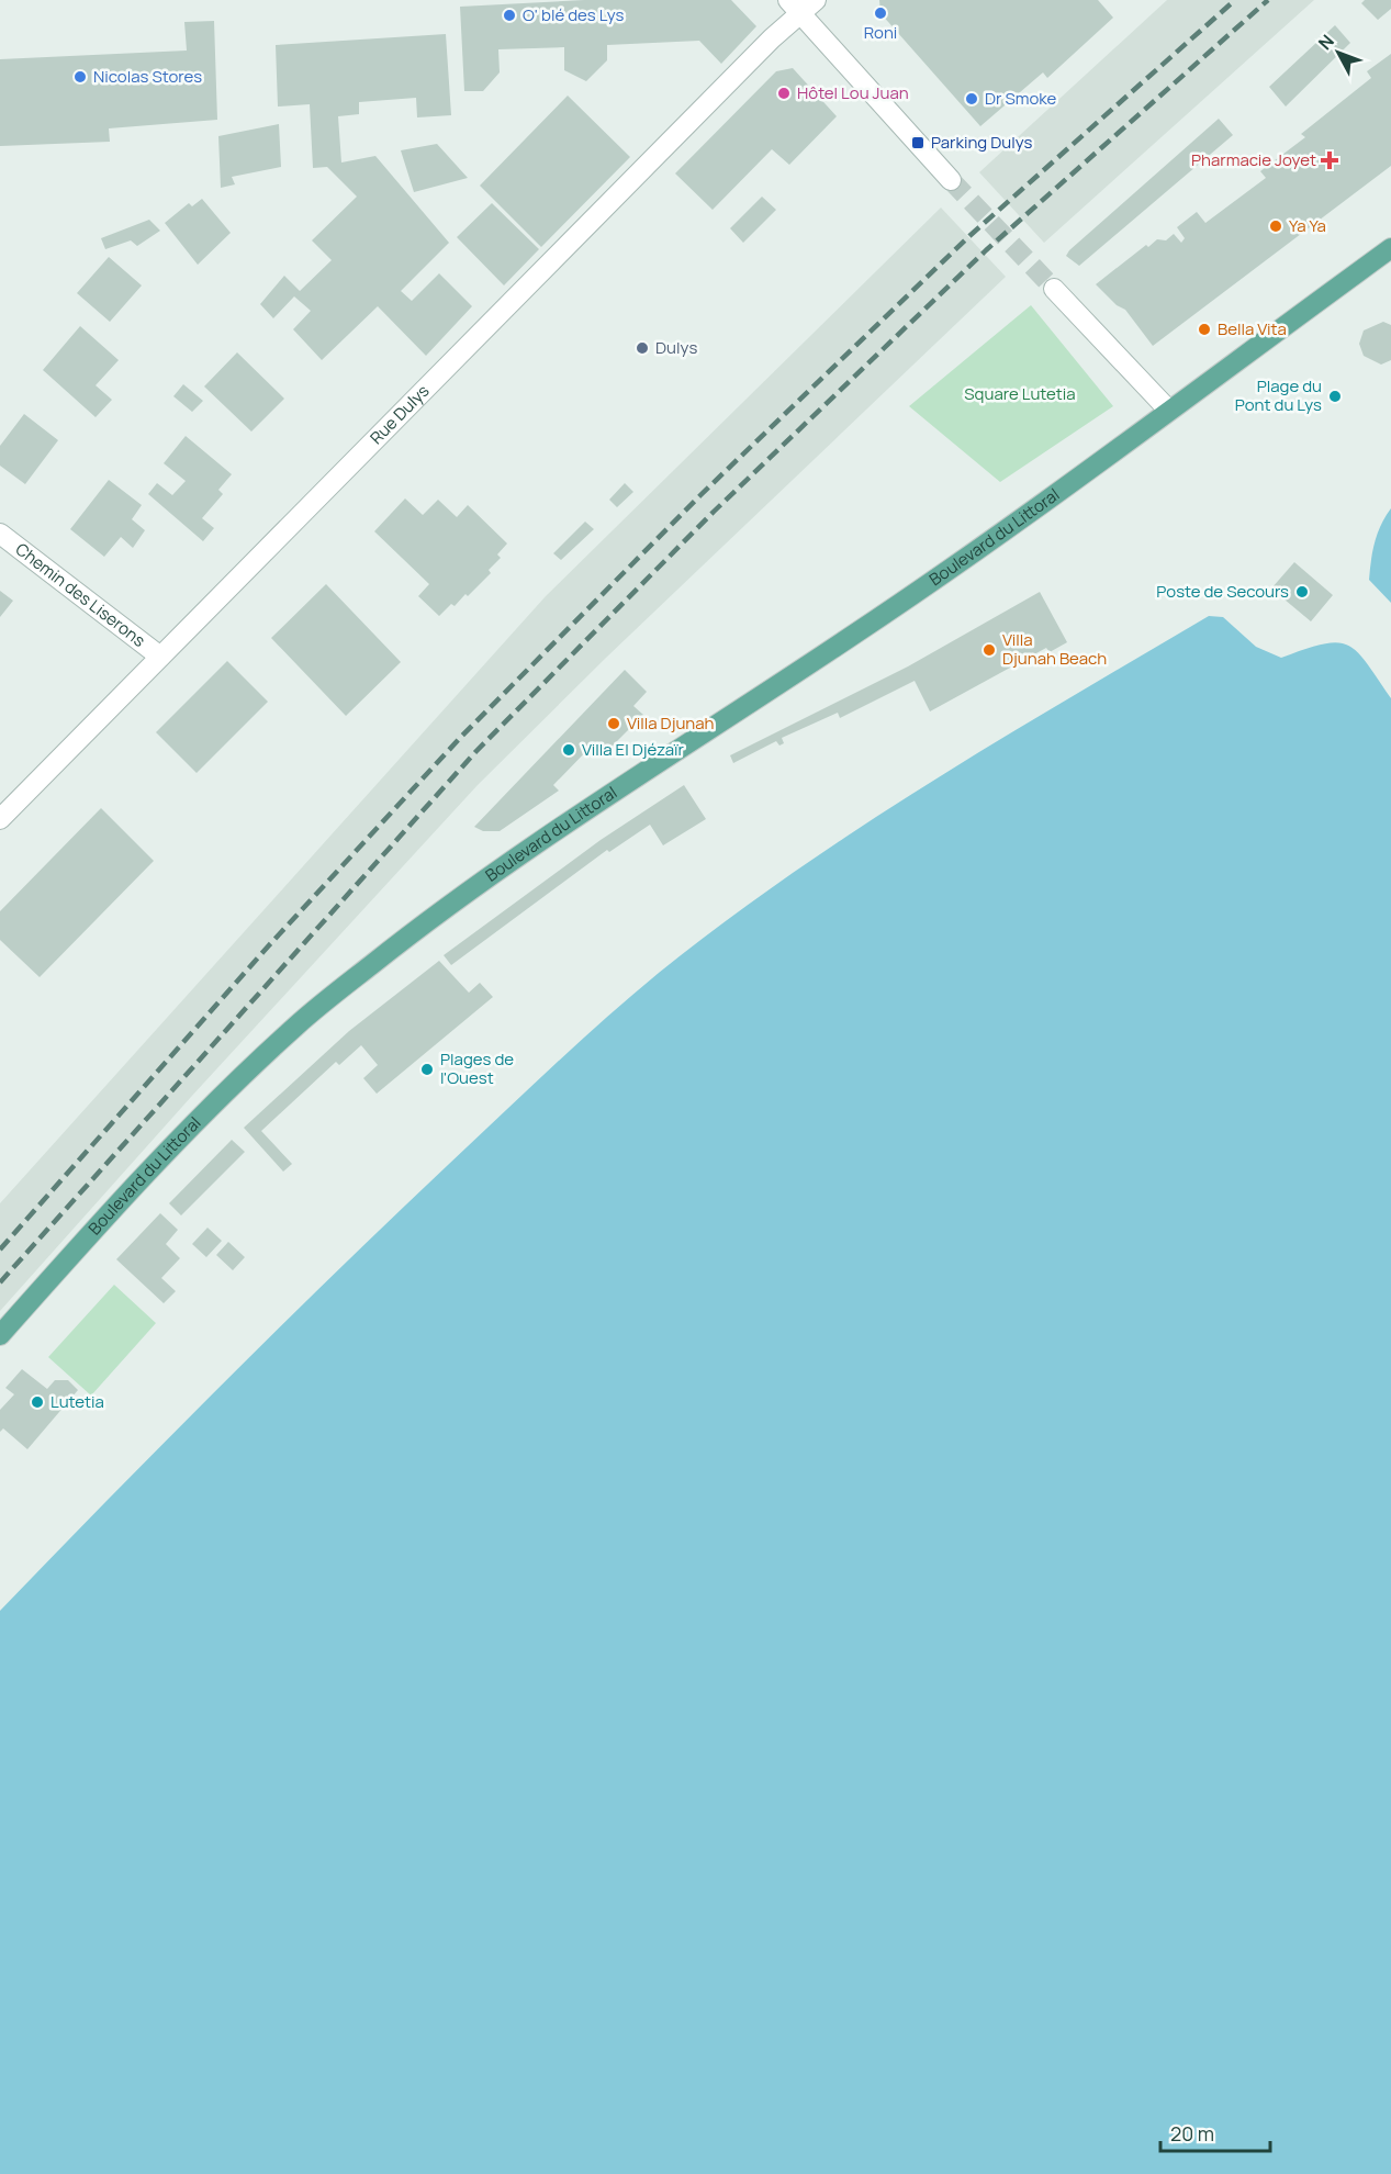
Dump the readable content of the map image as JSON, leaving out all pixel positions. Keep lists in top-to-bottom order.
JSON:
{
  "streets": {
    "main road": ["Boulevard du Littoral"],
    "street": ["Rue Dulys", "Chemin des Liserons"]
  },
  "crossings": [
    ["Rue Dulys", "Chemin des Liserons"]
  ],
  "parks": ["Square Lutetia"],
  "places": {
    "other": [
      "Roni",
      "O' blé des Lys",
      "Nicolas Stores",
      "Hôtel Lou Juan",
      "Dr Smoke",
      "Ya Ya",
      "Bella Vita",
      "Dulys",
      "Plage du Pont du Lys",
      "Poste de Secours",
      "Villa Djunah Beach",
      "Villa Djunah",
      "Villa El Djézaïr",
      "Plages de l'Ouest",
      "Lutetia"
    ],
    "transit": ["Parking Dulys"],
    "health": ["Pharmacie Joyet"]
  },
  "scale_bar": "20 m",
  "north": "top left"
}
